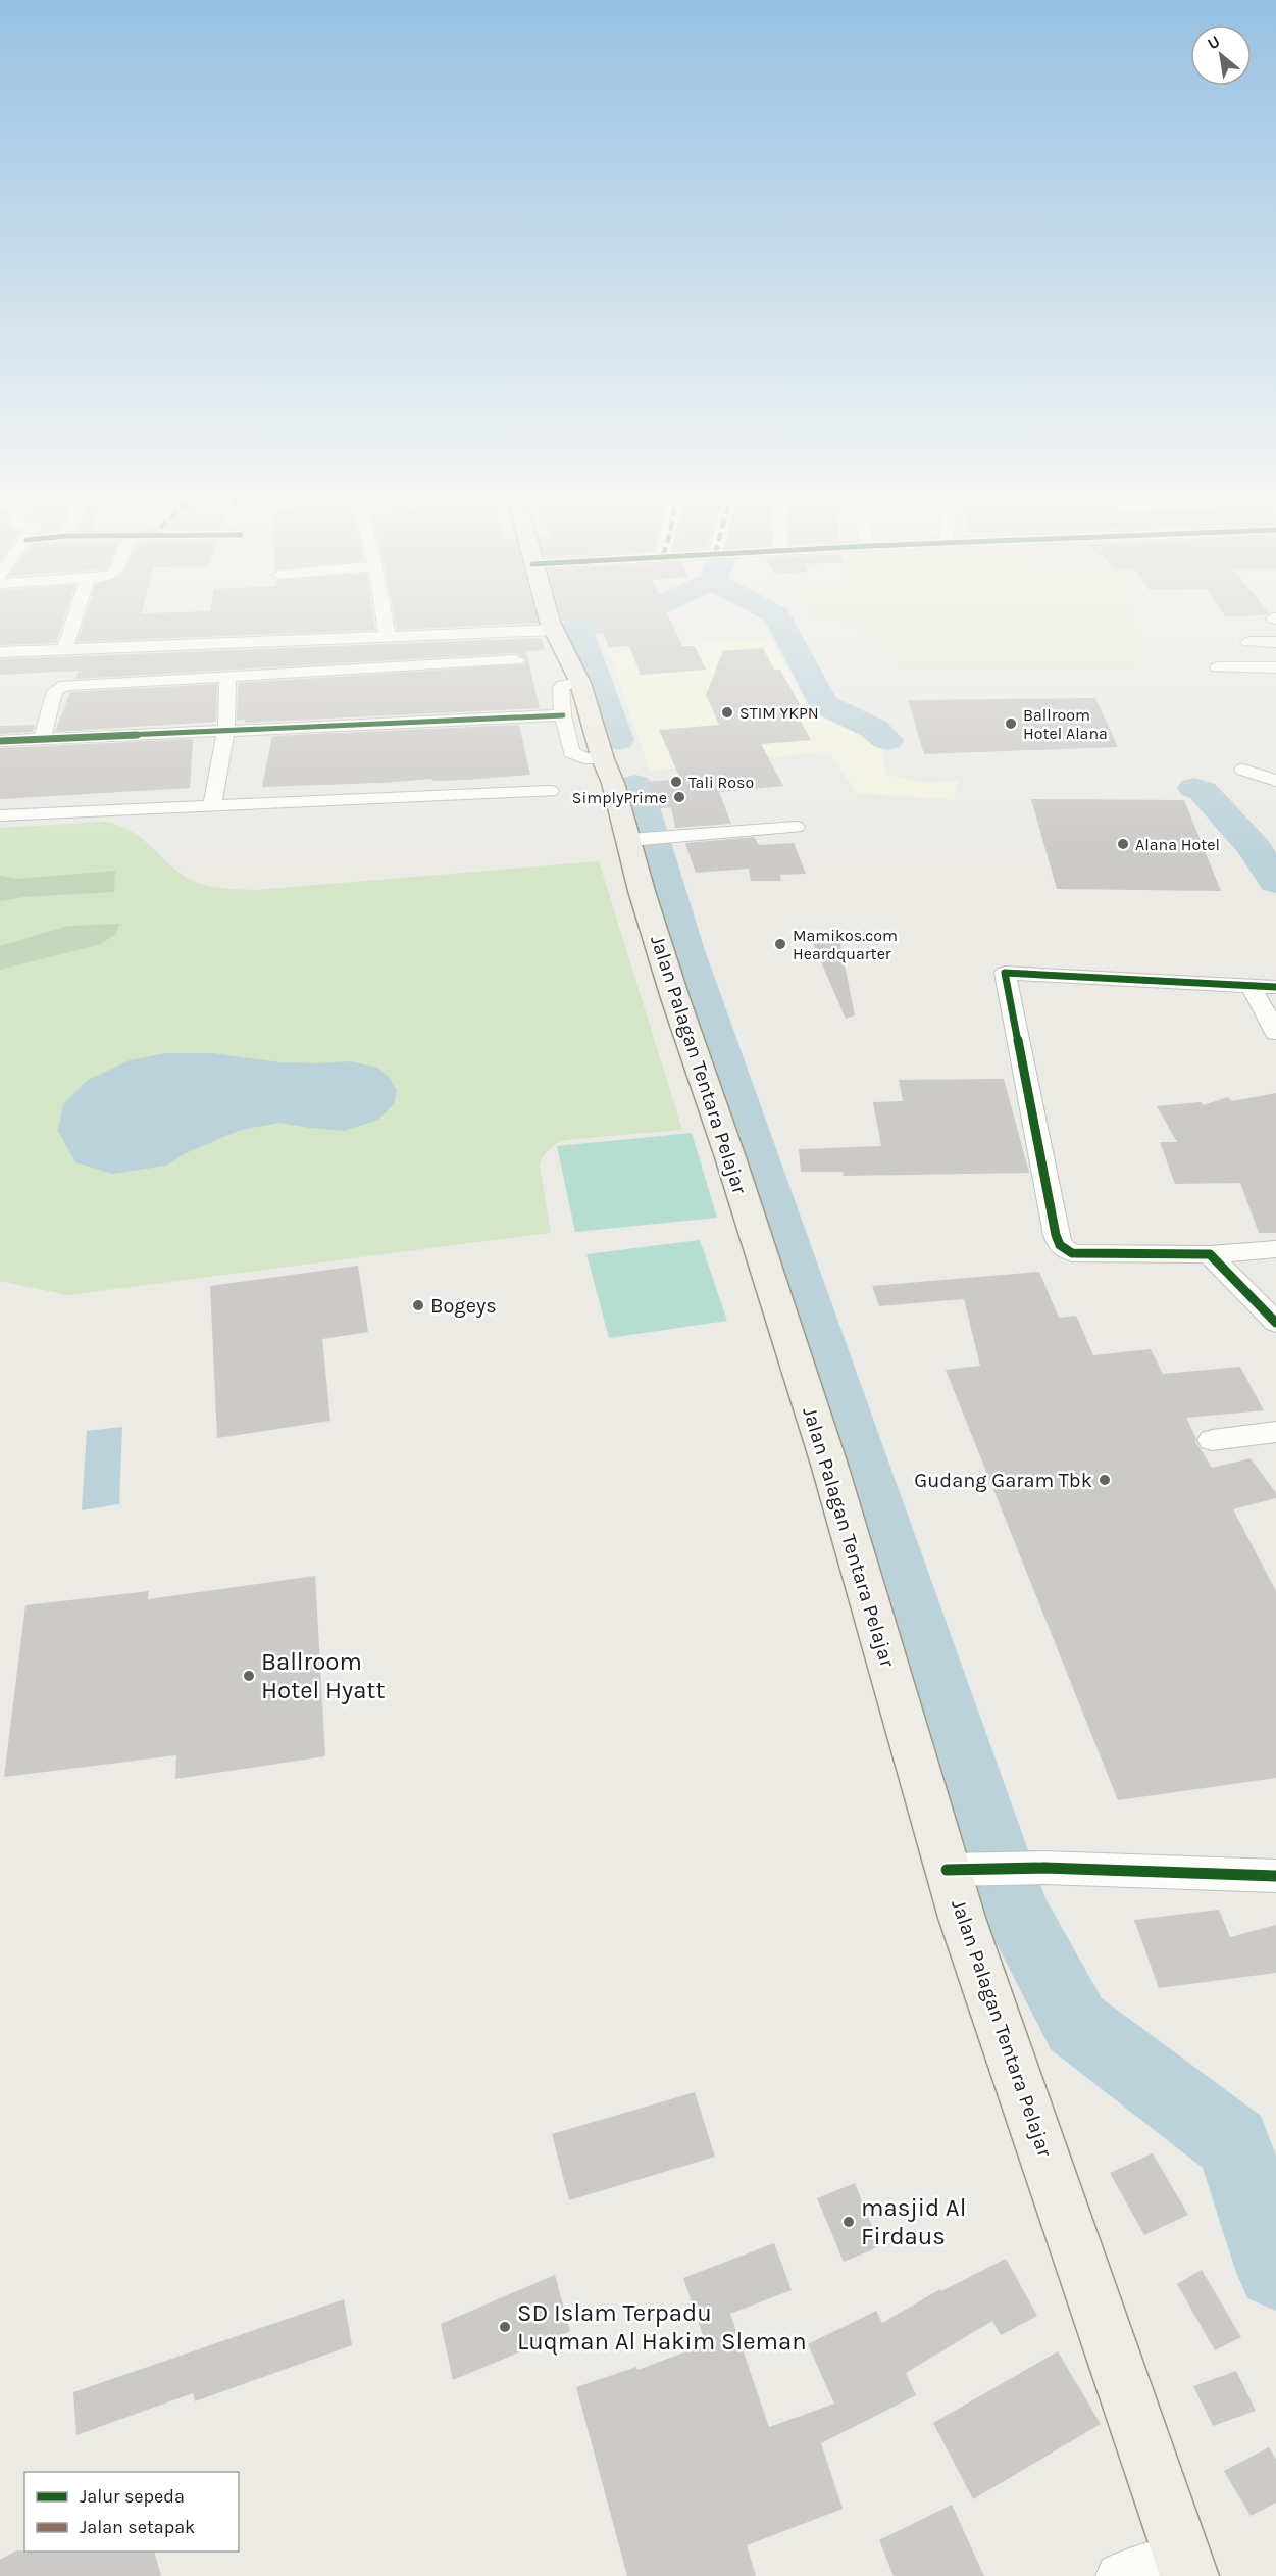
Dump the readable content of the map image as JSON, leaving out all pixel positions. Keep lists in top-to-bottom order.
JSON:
{
  "streets": {
    "main road": ["Jalan Palagan Tentara Pelajar"]
  },
  "places": [
    "STIM YKPN",
    "Ballroom Hotel Alana",
    "Tali Roso",
    "SimplyPrime",
    "Alana Hotel",
    "Mamikos.com Heardquarter",
    "Bogeys",
    "Gudang Garam Tbk",
    "Ballroom Hotel Hyatt",
    "masjid Al Firdaus",
    "SD Islam Terpadu Luqman Al Hakim Sleman"
  ],
  "legend": ["Jalur sepeda", "Jalan setapak"],
  "north": "top left"
}
